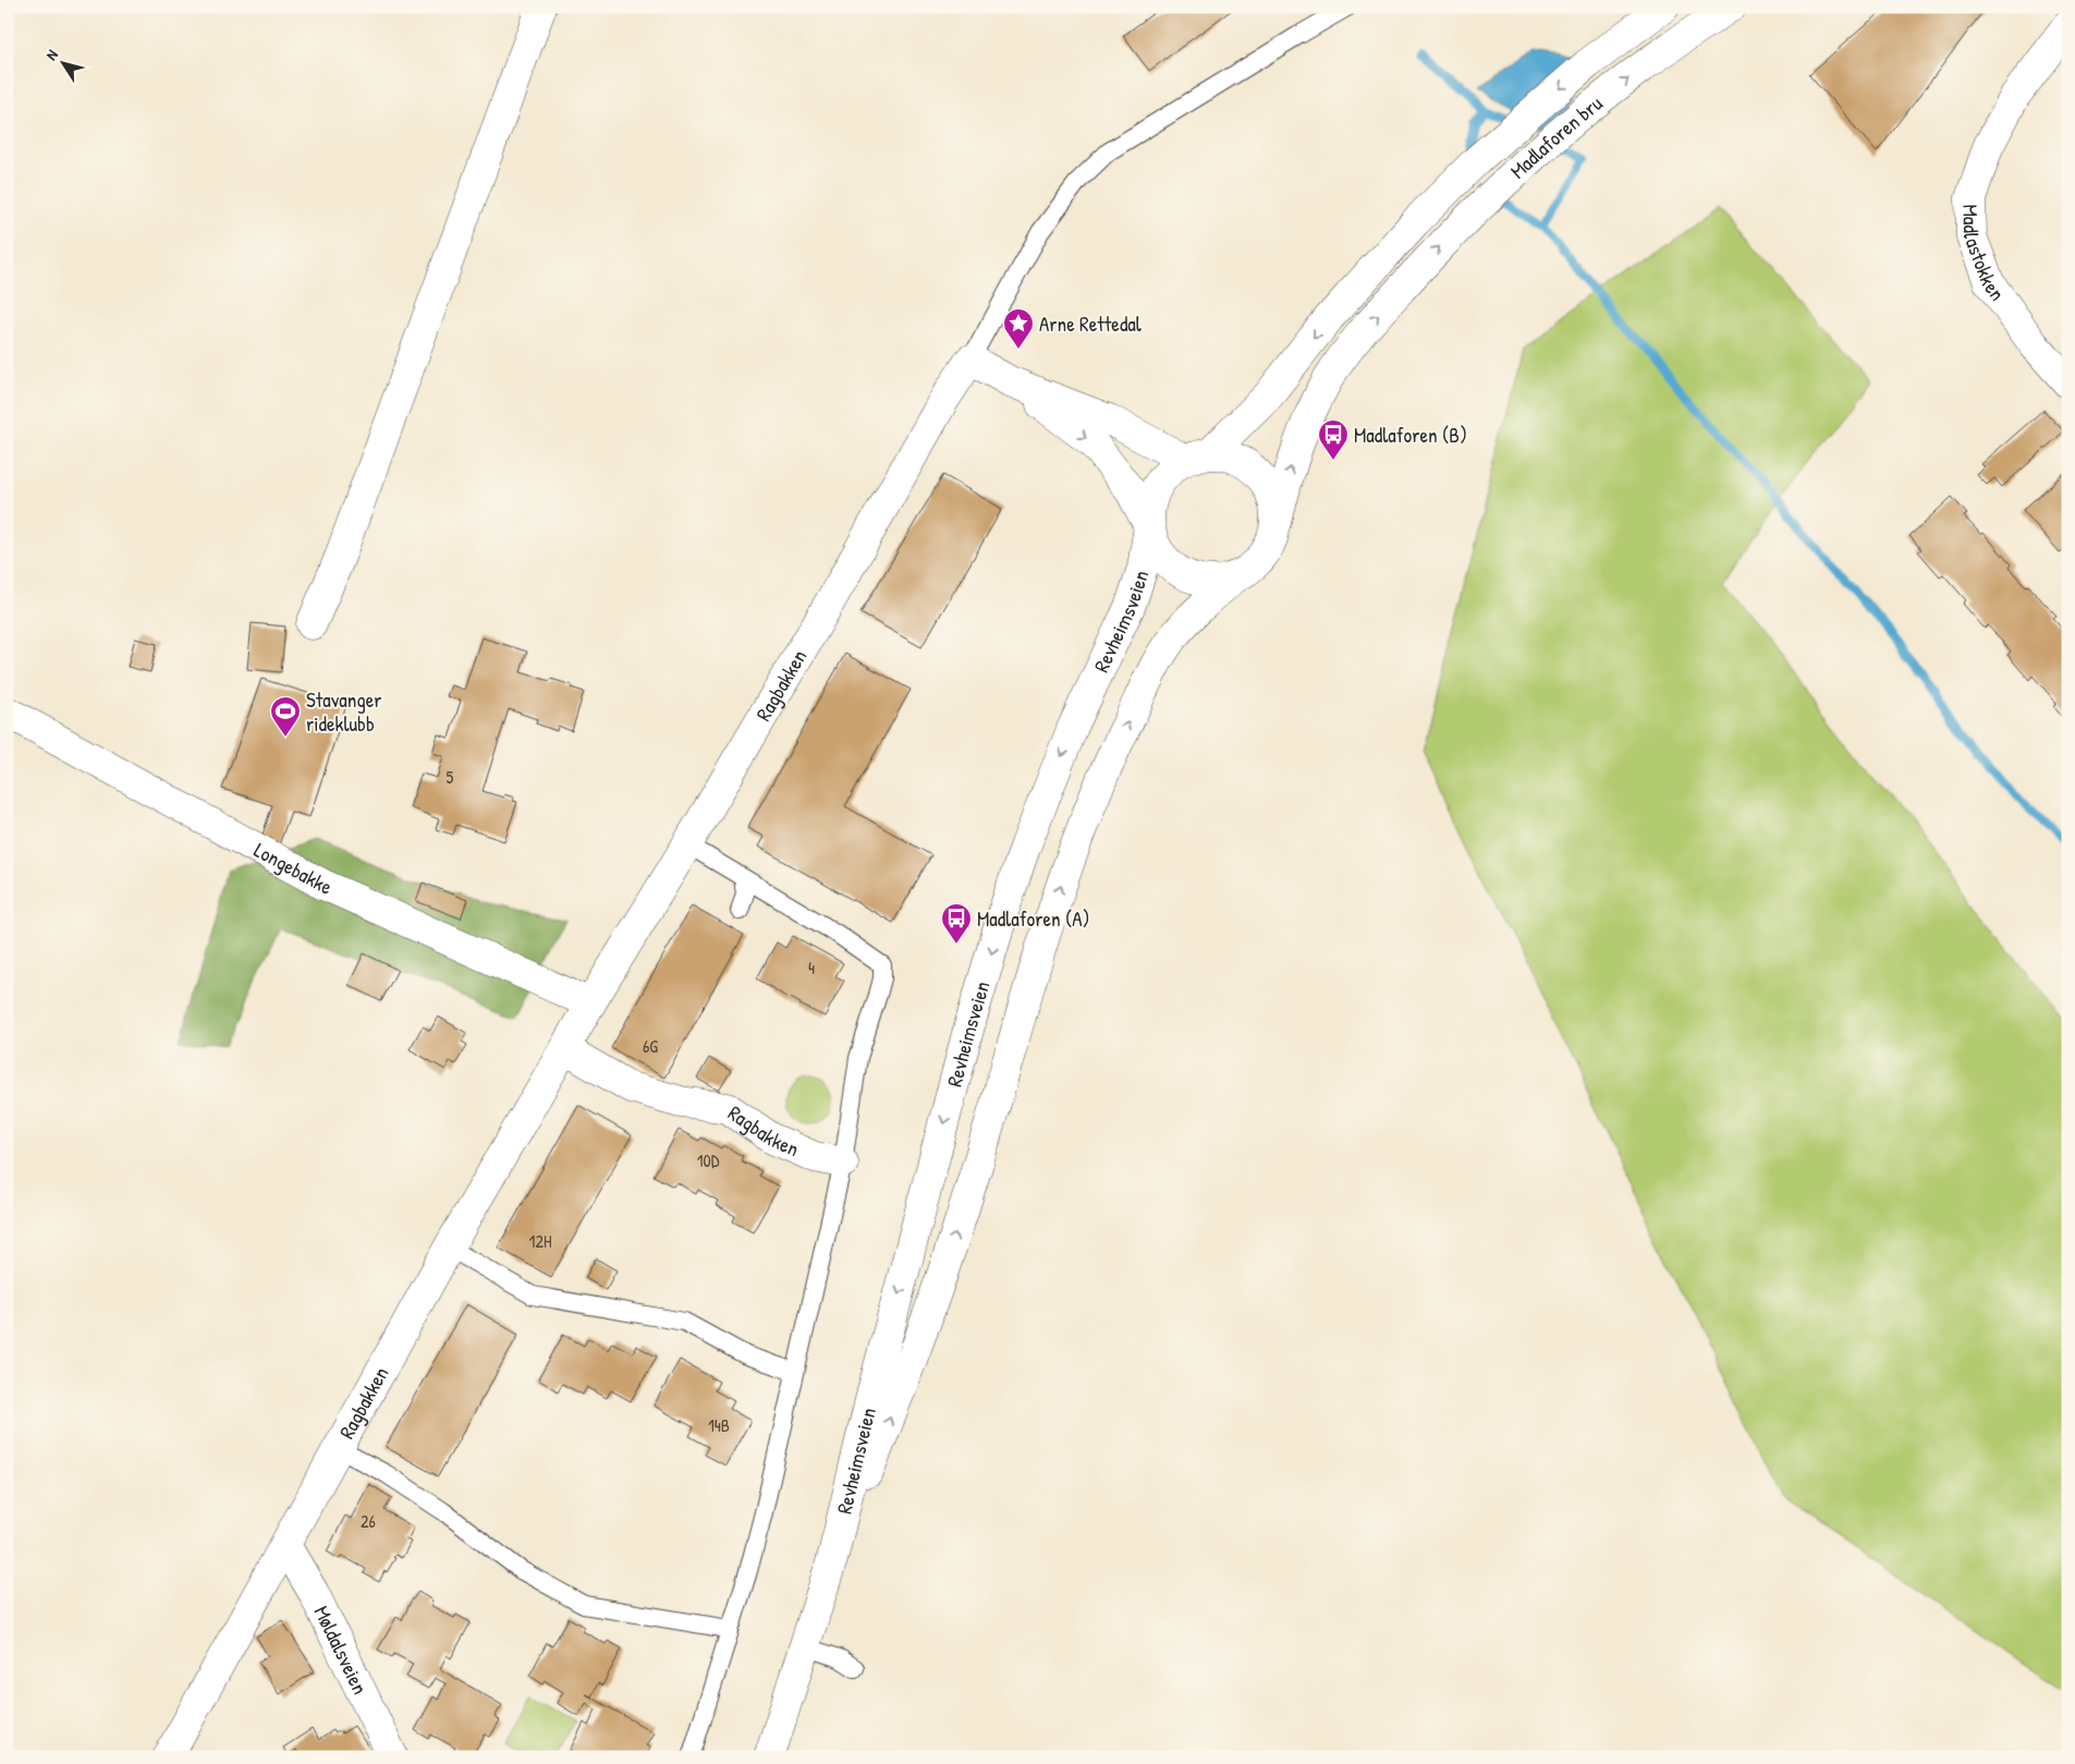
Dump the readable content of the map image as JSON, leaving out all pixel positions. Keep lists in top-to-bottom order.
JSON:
{
  "streets": {
    "street": [
      "Madlaforen bru",
      "Madlastokken",
      "Revheimsveien",
      "Ragbakken",
      "Longebakke",
      "Møldalsveien"
    ]
  },
  "crossings": [
    ["Madlaforen bru", "Revheimsveien"],
    ["Ragbakken", "Longebakke"],
    ["Ragbakken", "Møldalsveien"]
  ],
  "places": {
    "place": ["Arne Rettedal"],
    "bus stop": ["Madlaforen (B)", "Madlaforen (A)"],
    "sports": ["Stavanger rideklubb"]
  },
  "house_numbers": [
    "5",
    "4",
    "6G",
    "10D",
    "12H",
    "14B",
    "26"
  ],
  "north": "top left"
}
